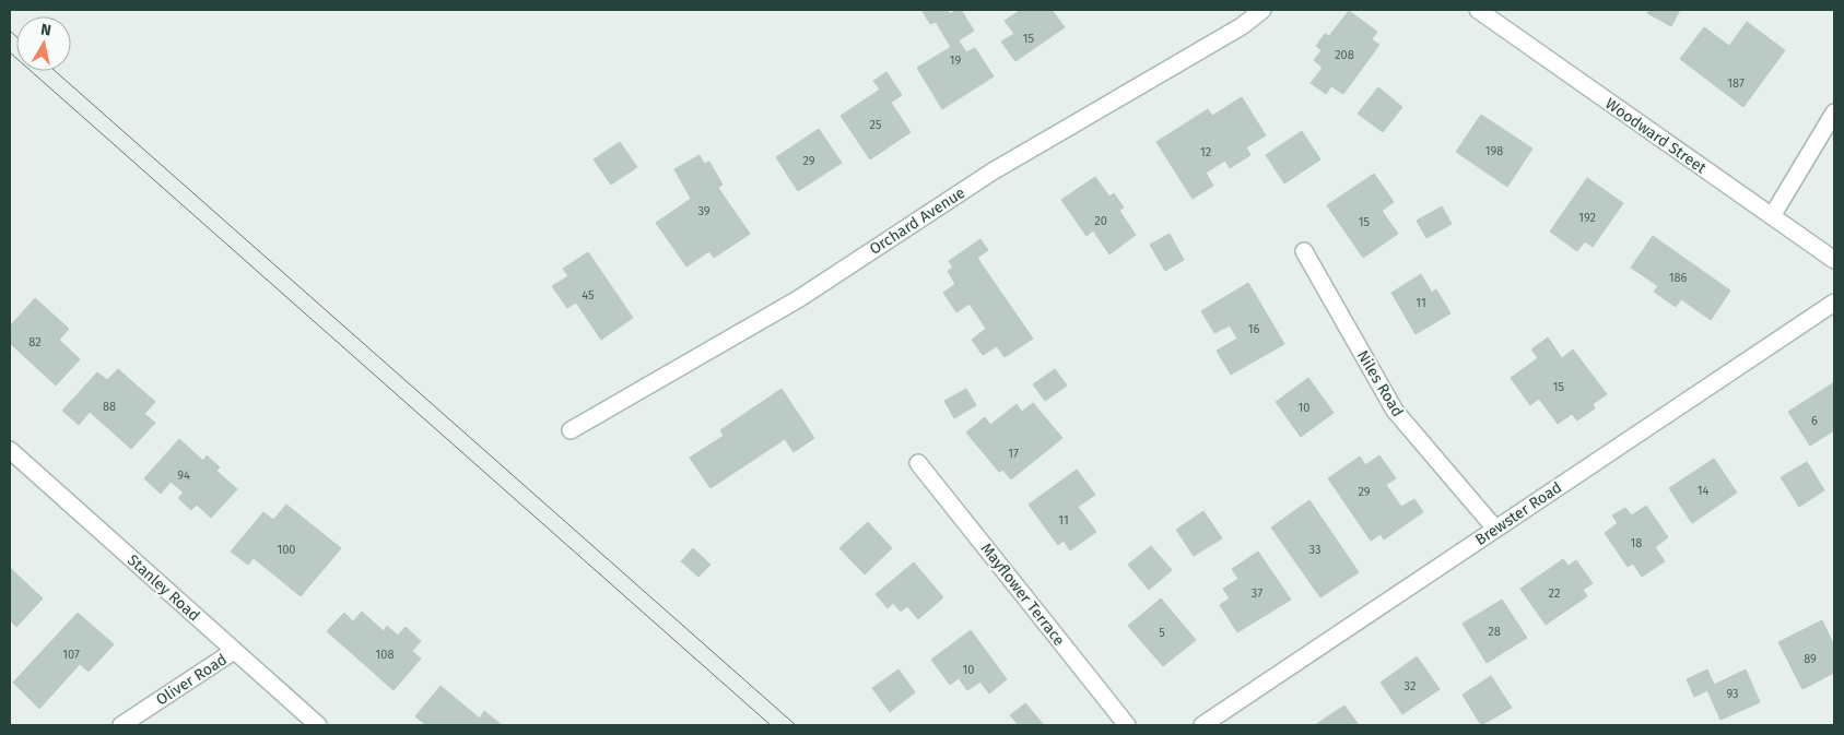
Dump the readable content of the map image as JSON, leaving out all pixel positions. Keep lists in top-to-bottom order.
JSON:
{
  "streets": {
    "street": [
      "Woodward Street",
      "Orchard Avenue",
      "Niles Road",
      "Brewster Road",
      "Stanley Road",
      "Mayflower Terrace",
      "Oliver Road"
    ]
  },
  "crossings": [
    ["Niles Road", "Brewster Road"],
    ["Stanley Road", "Oliver Road"]
  ],
  "house_numbers": [
    "15",
    "208",
    "19",
    "187",
    "25",
    "198",
    "12",
    "29",
    "39",
    "192",
    "20",
    "15",
    "186",
    "45",
    "11",
    "16",
    "82",
    "15",
    "88",
    "10",
    "6",
    "17",
    "94",
    "14",
    "29",
    "11",
    "18",
    "100",
    "33",
    "37",
    "22",
    "28",
    "5",
    "107",
    "108",
    "89",
    "10",
    "32",
    "93"
  ],
  "north": "top"
}
